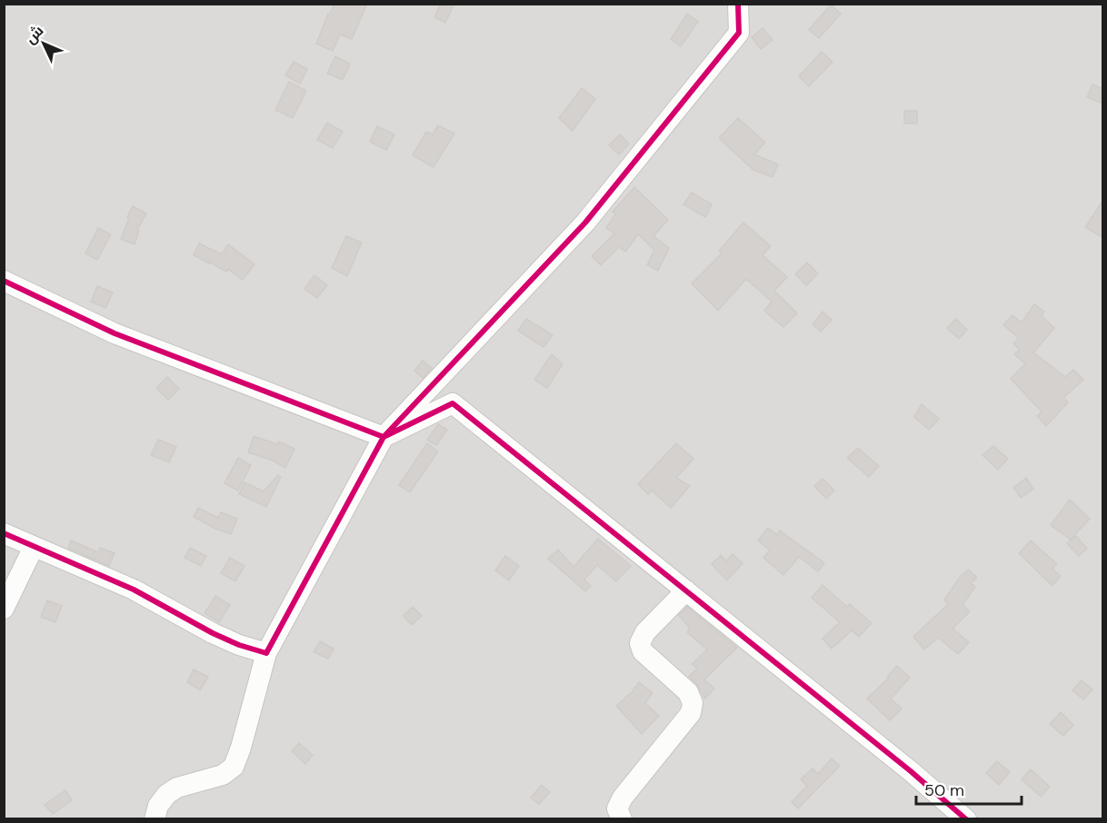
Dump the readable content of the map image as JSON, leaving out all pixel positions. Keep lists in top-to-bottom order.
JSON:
{
  "scale_bar": "50 m",
  "north": "top left"
}
